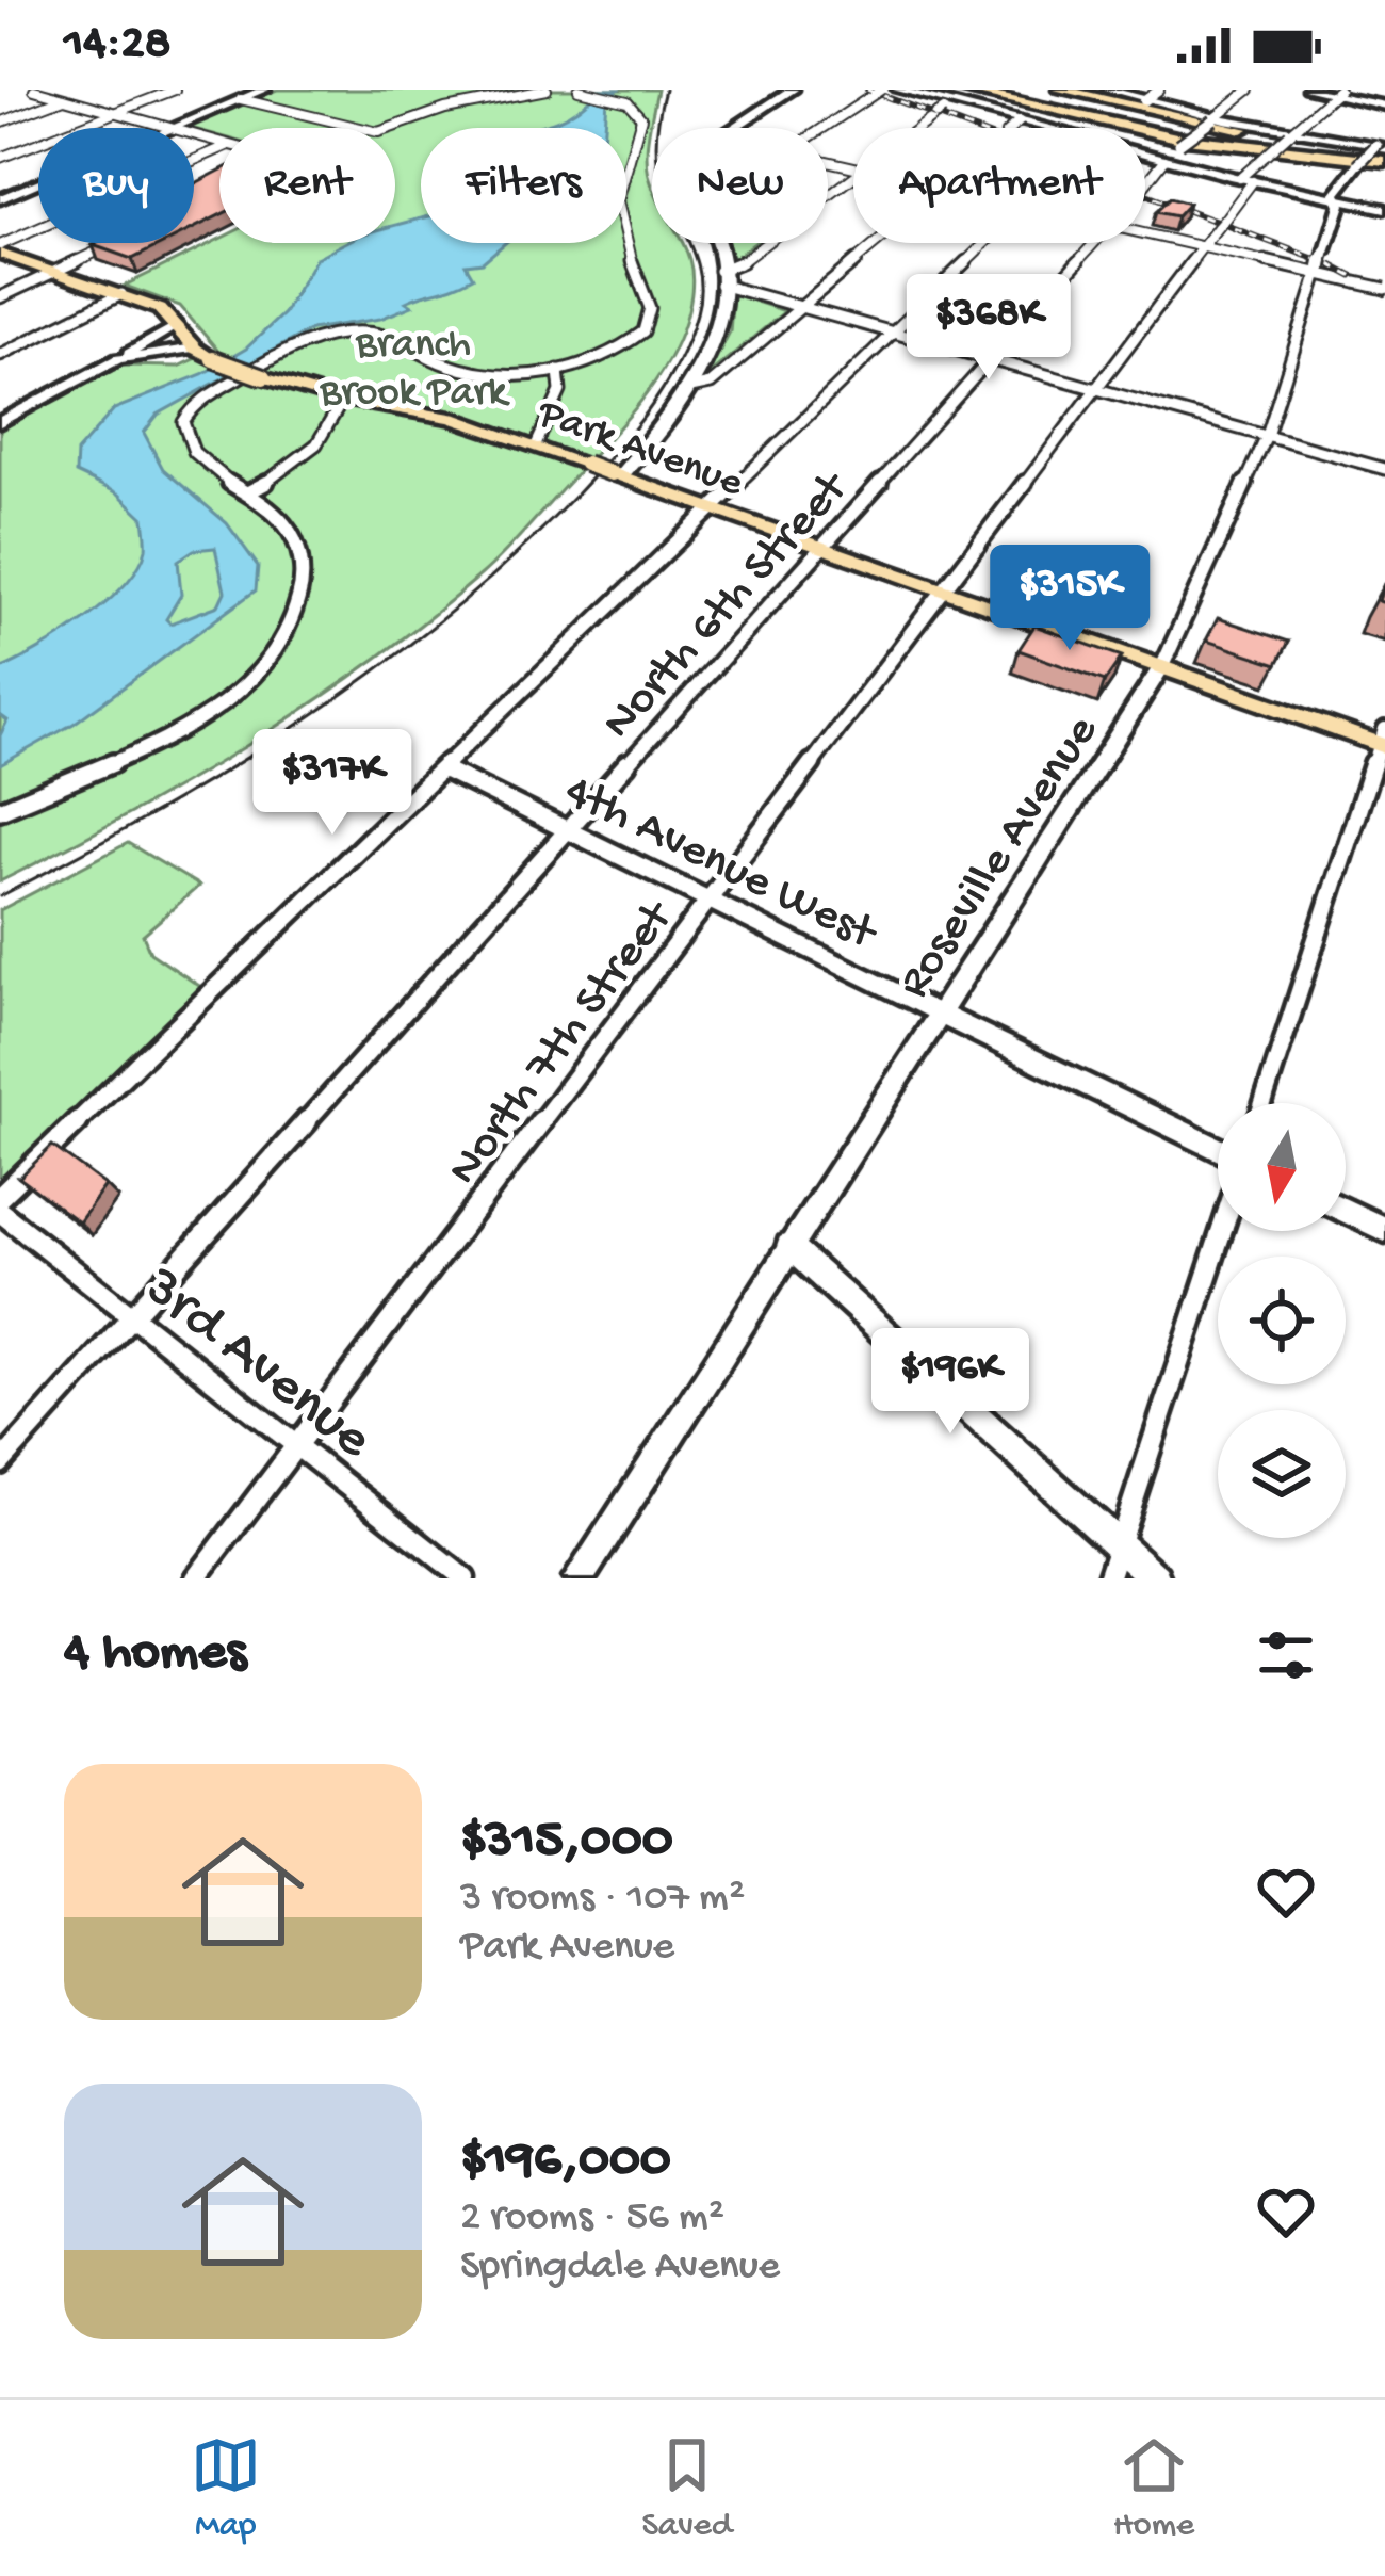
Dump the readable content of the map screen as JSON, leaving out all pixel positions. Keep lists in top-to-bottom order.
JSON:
{
  "streets": {
    "main road": ["Park Avenue"],
    "street": [
      "North 6th Street",
      "Roseville Avenue",
      "4th Avenue West",
      "North 7th Street",
      "3rd Avenue"
    ]
  },
  "crossings": [
    ["Park Avenue", "North 6th Street"],
    ["Park Avenue", "Roseville Avenue"],
    ["Park Avenue", "North 7th Street"],
    ["North 6th Street", "4th Avenue West"],
    ["North 6th Street", "3rd Avenue"],
    ["Roseville Avenue", "4th Avenue West"],
    ["4th Avenue West", "North 7th Street"],
    ["North 7th Street", "3rd Avenue"]
  ],
  "parks": ["Branch Brook Park"],
  "north": "bottom",
  "page": {
    "status": "14:28",
    "chip": [
      "Buy",
      "Rent",
      "Filters",
      "New",
      "Apartment"
    ],
    "price": [
      "$368K",
      "$315K",
      "$317K",
      "$196K"
    ],
    "heading": "4 homes",
    "list": [
      {
        "name": "$315,000",
        "note": "3 rooms · 107 m² · Park Avenue"
      },
      {
        "name": "$196,000",
        "note": "2 rooms · 56 m² · Springdale Avenue"
      }
    ],
    "tabs": ["Map", "Saved", "Home"]
  }
}
